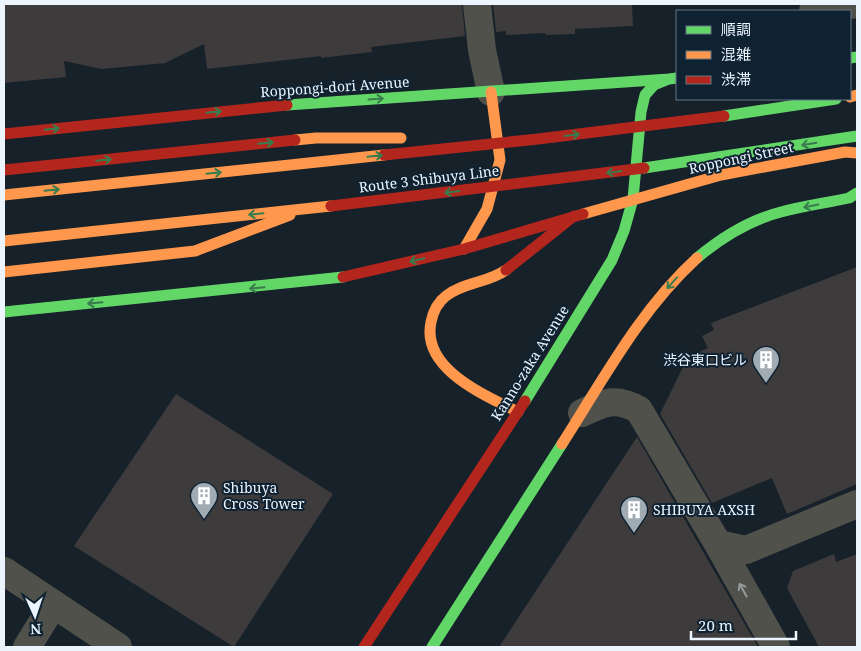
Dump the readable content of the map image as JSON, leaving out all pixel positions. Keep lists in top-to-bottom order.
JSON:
{
  "streets": {
    "main road": [
      "Roppongi-dori Avenue",
      "Roppongi Street",
      "Route 3 Shibuya Line",
      "Kanno-zaka Avenue"
    ]
  },
  "crossings": [
    ["Roppongi-dori Avenue", "Kanno-zaka Avenue"],
    ["Roppongi Street", "Kanno-zaka Avenue"]
  ],
  "places": {
    "building": ["渋谷東口ビル", "Shibuya Cross Tower", "SHIBUYA AXSH"]
  },
  "legend": ["順調", "混雑", "渋滞"],
  "scale_bar": "20 m",
  "north": "bottom"
}
